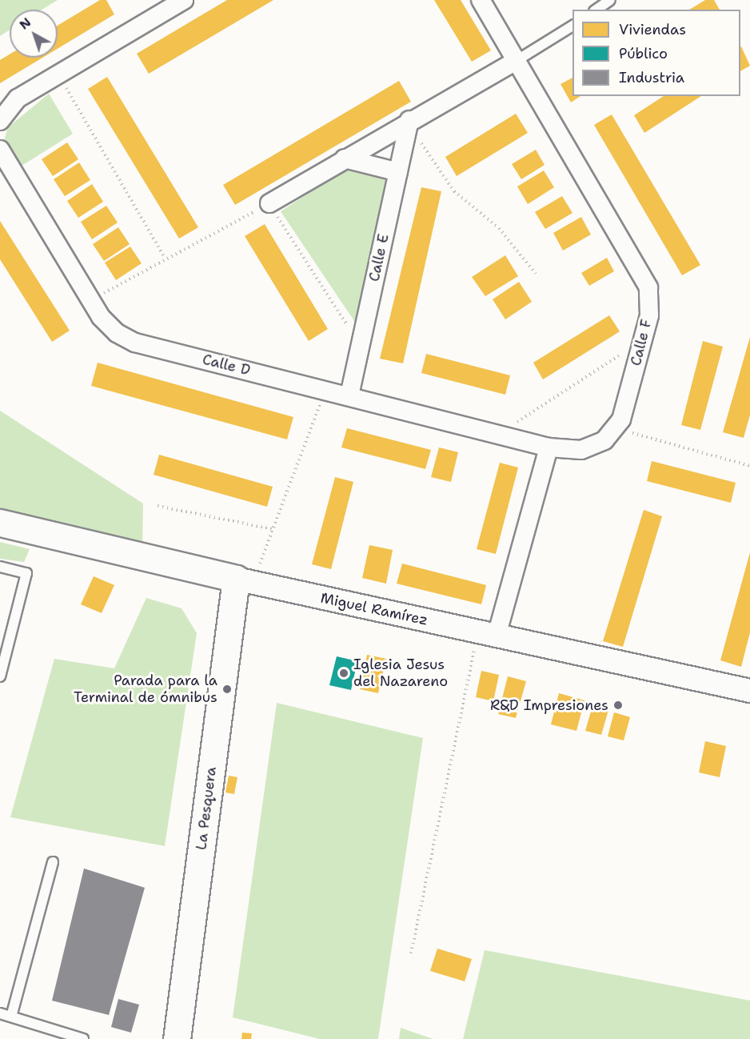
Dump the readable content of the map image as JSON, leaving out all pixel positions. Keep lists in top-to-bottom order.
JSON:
{
  "streets": {
    "main road": ["Miguel Ramírez", "La Pesquera"],
    "street": ["Calle E", "Calle F", "Calle D"]
  },
  "crossings": [
    ["Calle E", "Calle D"],
    ["Miguel Ramírez", "La Pesquera"]
  ],
  "places": ["Iglesia Jesus del Nazareno", "Parada para la Terminal de ómnibus", "R&D Impresiones"],
  "legend": ["Viviendas", "Público", "Industria"],
  "north": "top left"
}
